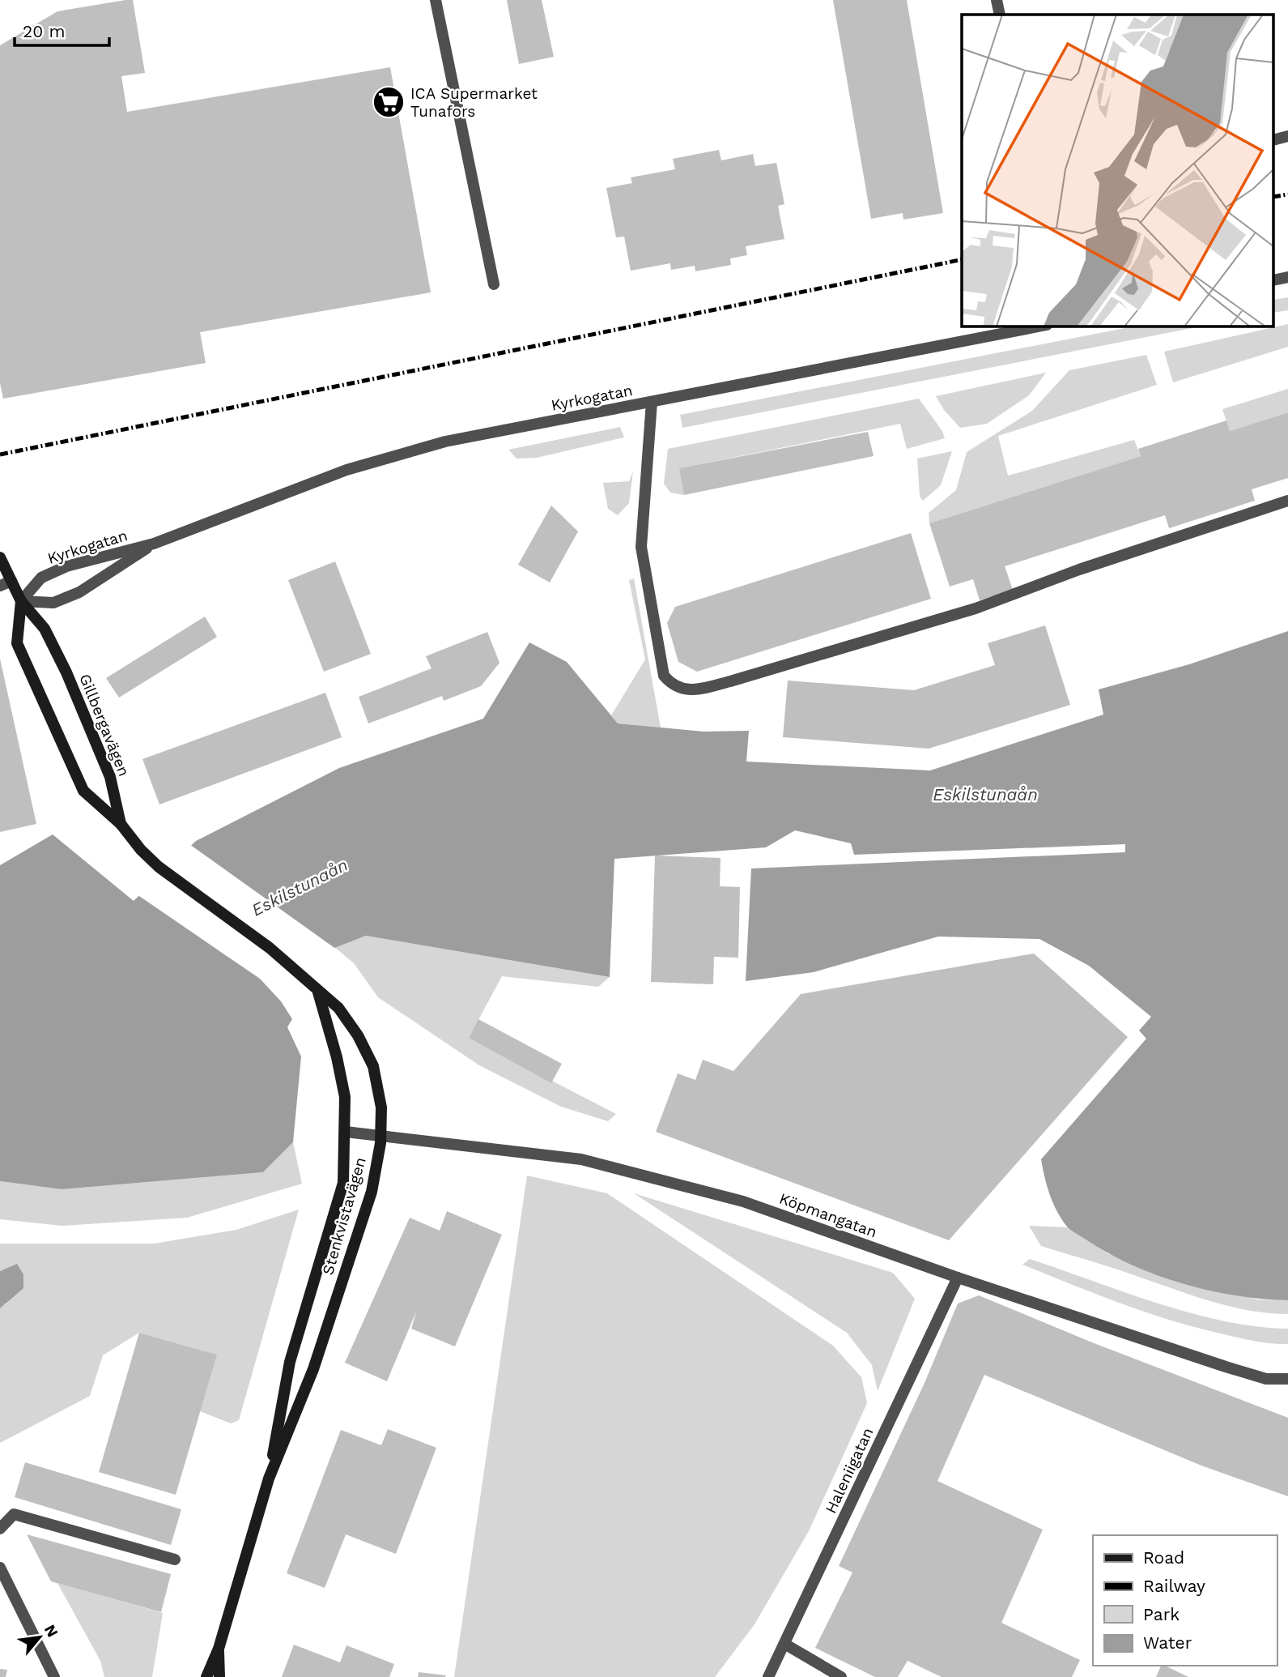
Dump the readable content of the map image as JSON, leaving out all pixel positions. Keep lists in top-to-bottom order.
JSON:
{
  "streets": {
    "main road": ["Gillbergavägen", "Stenkvistavägen"],
    "street": ["Kyrkogatan", "Köpmangatan", "Haleniigatan"]
  },
  "crossings": [
    ["Kyrkogatan", "Gillbergavägen"],
    ["Köpmangatan", "Stenkvistavägen"],
    ["Köpmangatan", "Haleniigatan"]
  ],
  "water": ["Eskilstunaån"],
  "places": {
    "supermarket": ["ICA Supermarket Tunafors"]
  },
  "legend": [
    "Road",
    "Railway",
    "Park",
    "Water"
  ],
  "scale_bar": "20 m",
  "north": "top right"
}
